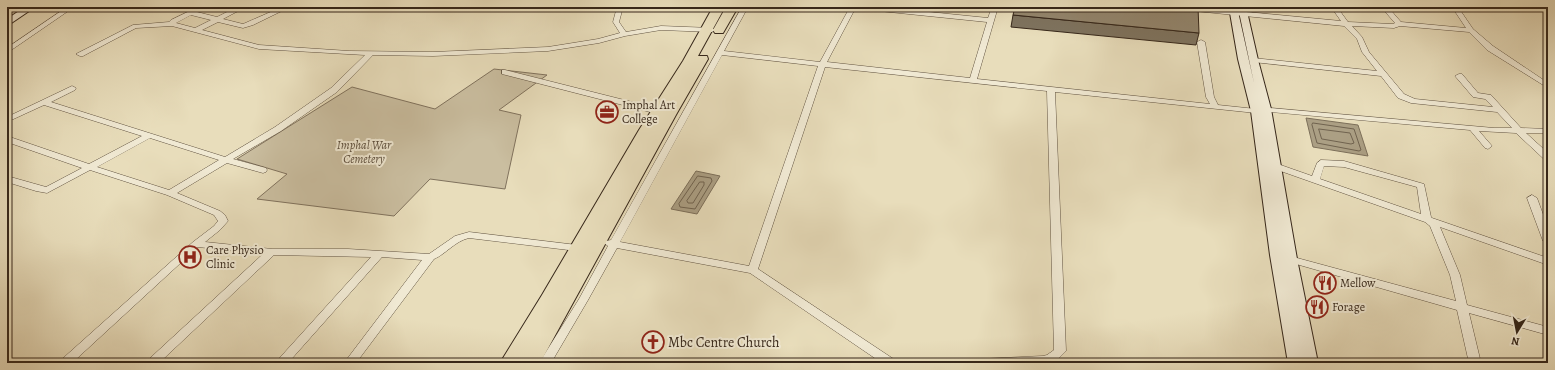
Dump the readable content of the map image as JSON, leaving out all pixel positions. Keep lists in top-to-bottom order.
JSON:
{
  "parks": ["Imphal War Cemetery"],
  "places": {
    "office": ["Imphal Art College"],
    "hospital": ["Care Physio Clinic"],
    "restaurant": ["Mellow", "Forage"],
    "church": ["Mbc Centre Church"]
  },
  "north": "bottom"
}
